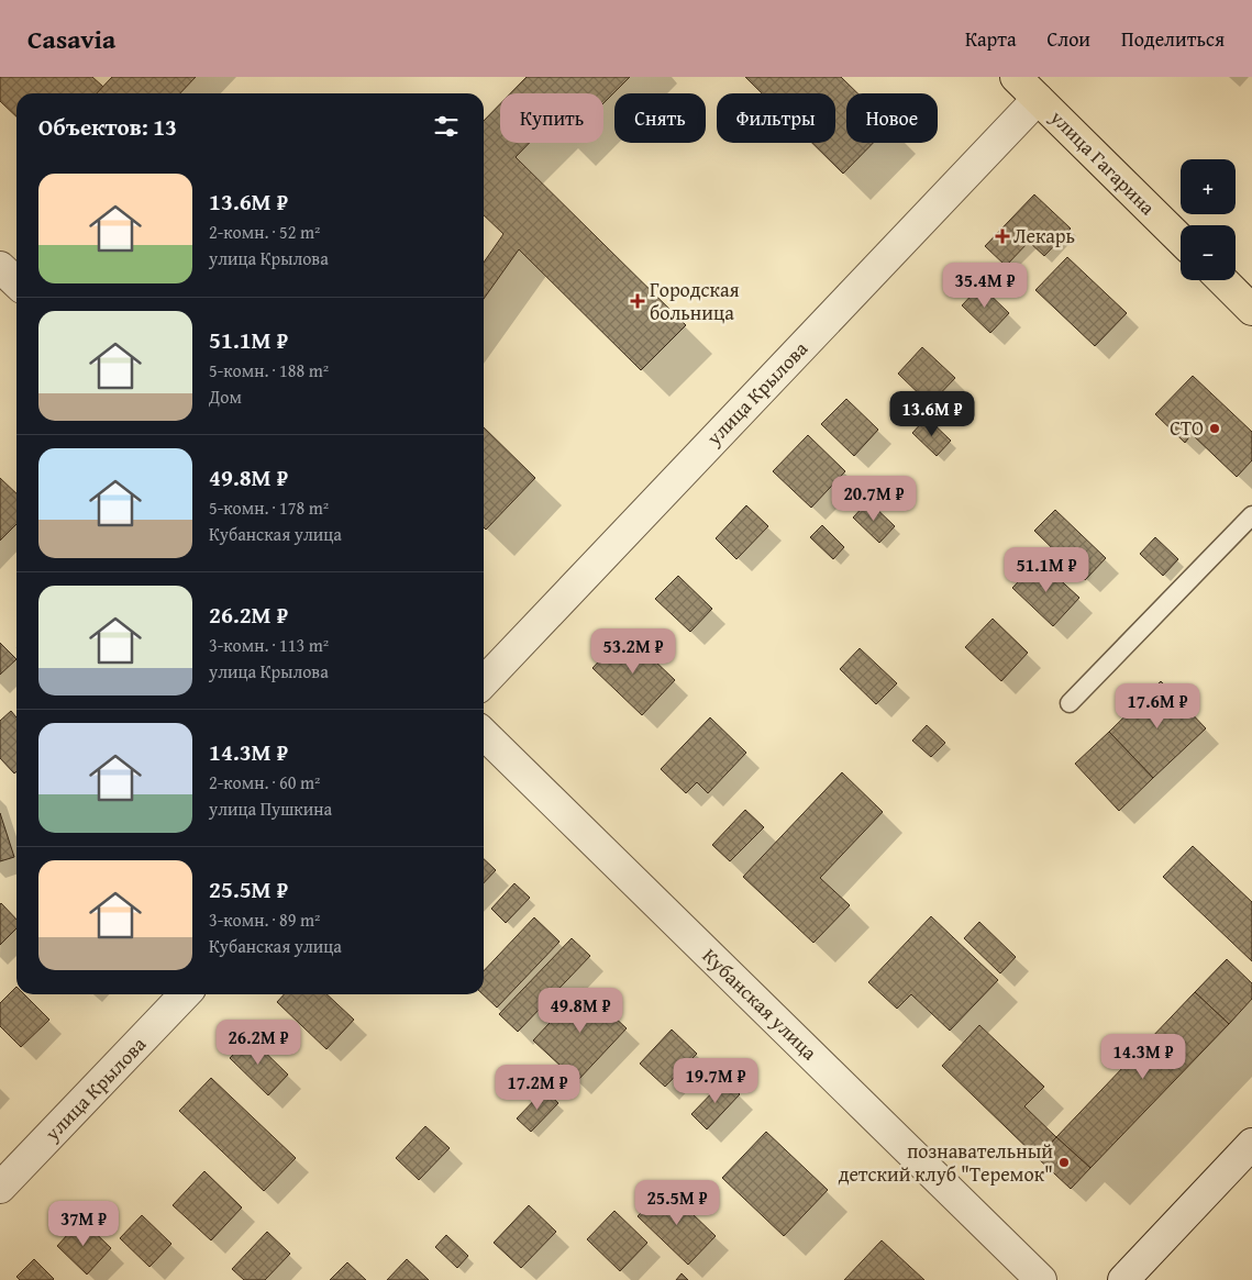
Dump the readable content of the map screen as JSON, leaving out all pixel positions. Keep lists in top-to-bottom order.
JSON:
{
  "streets": {
    "main road": ["улица Гагарина"],
    "street": ["улица Крылова", "Кубанская улица"]
  },
  "crossings": [
    ["улица Гагарина", "улица Крылова"]
  ],
  "places": {
    "health": ["Лекарь", "Городская больница"],
    "other": ["СТО", "познавательный детский клуб \"Теремок\""]
  },
  "page": {
    "header": "Casavia",
    "nav": ["Карта", "Слои", "Поделиться"],
    "chip": [
      "Купить",
      "Снять",
      "Фильтры",
      "Новое"
    ],
    "heading": "Объектов: 13",
    "map_buttons": ["+", "−"],
    "list": [
      {
        "name": "13.6M ₽",
        "note": "2-комн. · 52 m² · улица Крылова"
      },
      {
        "name": "51.1M ₽",
        "note": "5-комн. · 188 m² · Дом"
      },
      {
        "name": "49.8M ₽",
        "note": "5-комн. · 178 m² · Кубанская улица"
      },
      {
        "name": "26.2M ₽",
        "note": "3-комн. · 113 m² · улица Крылова"
      },
      {
        "name": "14.3M ₽",
        "note": "2-комн. · 60 m² · улица Пушкина"
      },
      {
        "name": "25.5M ₽",
        "note": "3-комн. · 89 m² · Кубанская улица"
      }
    ],
    "price": [
      "35.4M ₽",
      "13.6M ₽",
      "20.7M ₽",
      "51.1M ₽",
      "53.2M ₽",
      "17.6M ₽",
      "49.8M ₽",
      "26.2M ₽",
      "14.3M ₽",
      "19.7M ₽",
      "17.2M ₽",
      "25.5M ₽",
      "37M ₽"
    ]
  }
}
